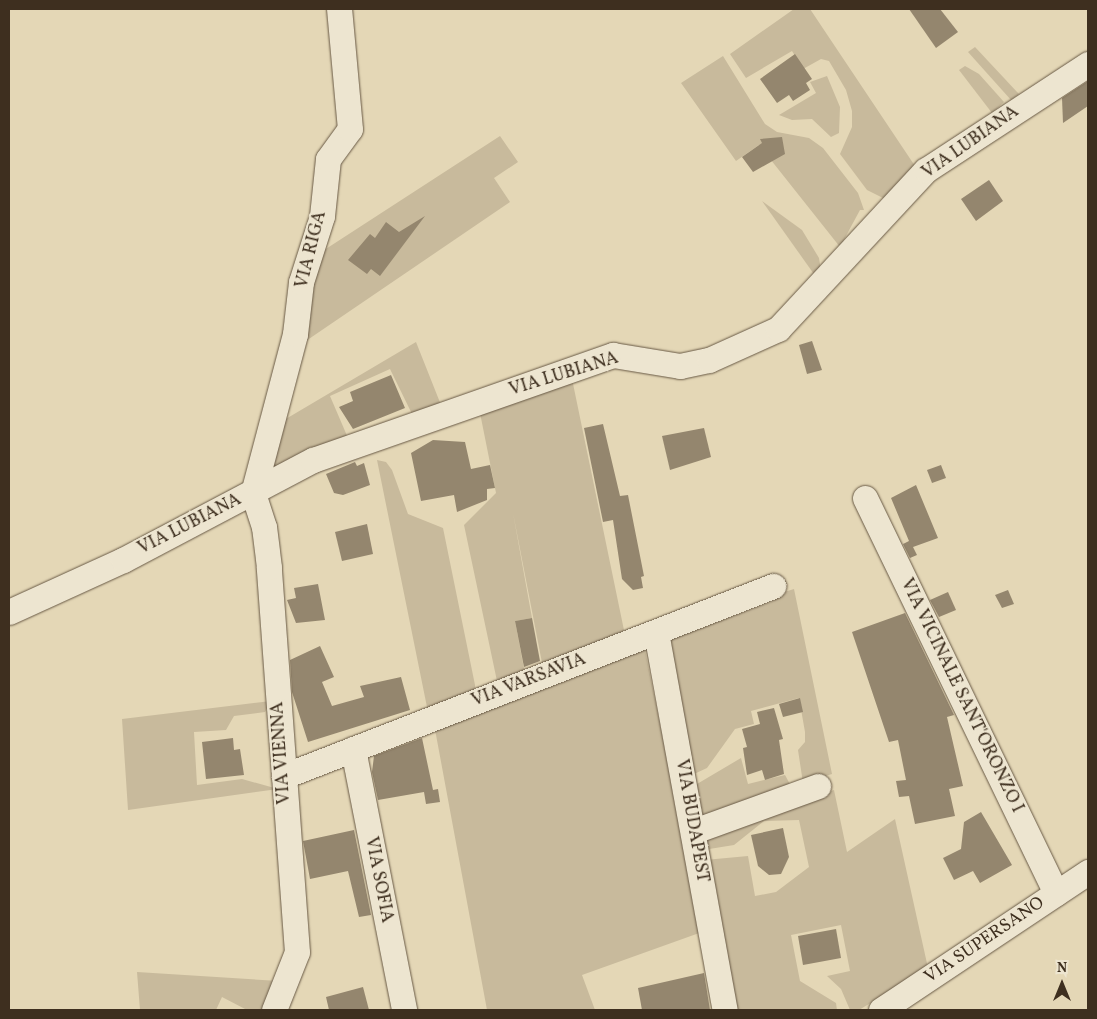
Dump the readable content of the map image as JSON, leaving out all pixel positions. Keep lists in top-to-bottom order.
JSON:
{
  "streets": {
    "street": [
      "VIA LUBIANA",
      "VIA RIGA",
      "VIA VARSAVIA",
      "VIA VICINALE SANT'ORONZO I",
      "VIA VIENNA",
      "VIA BUDAPEST",
      "VIA SOFIA",
      "VIA SUPERSANO"
    ]
  },
  "crossings": [
    ["VIA LUBIANA", "VIA RIGA"],
    ["VIA LUBIANA", "VIA VIENNA"],
    ["VIA RIGA", "VIA VIENNA"],
    ["VIA VARSAVIA", "VIA VIENNA"],
    ["VIA VARSAVIA", "VIA BUDAPEST"],
    ["VIA VARSAVIA", "VIA SOFIA"],
    ["VIA VICINALE SANT'ORONZO I", "VIA SUPERSANO"]
  ],
  "north": "top"
}
